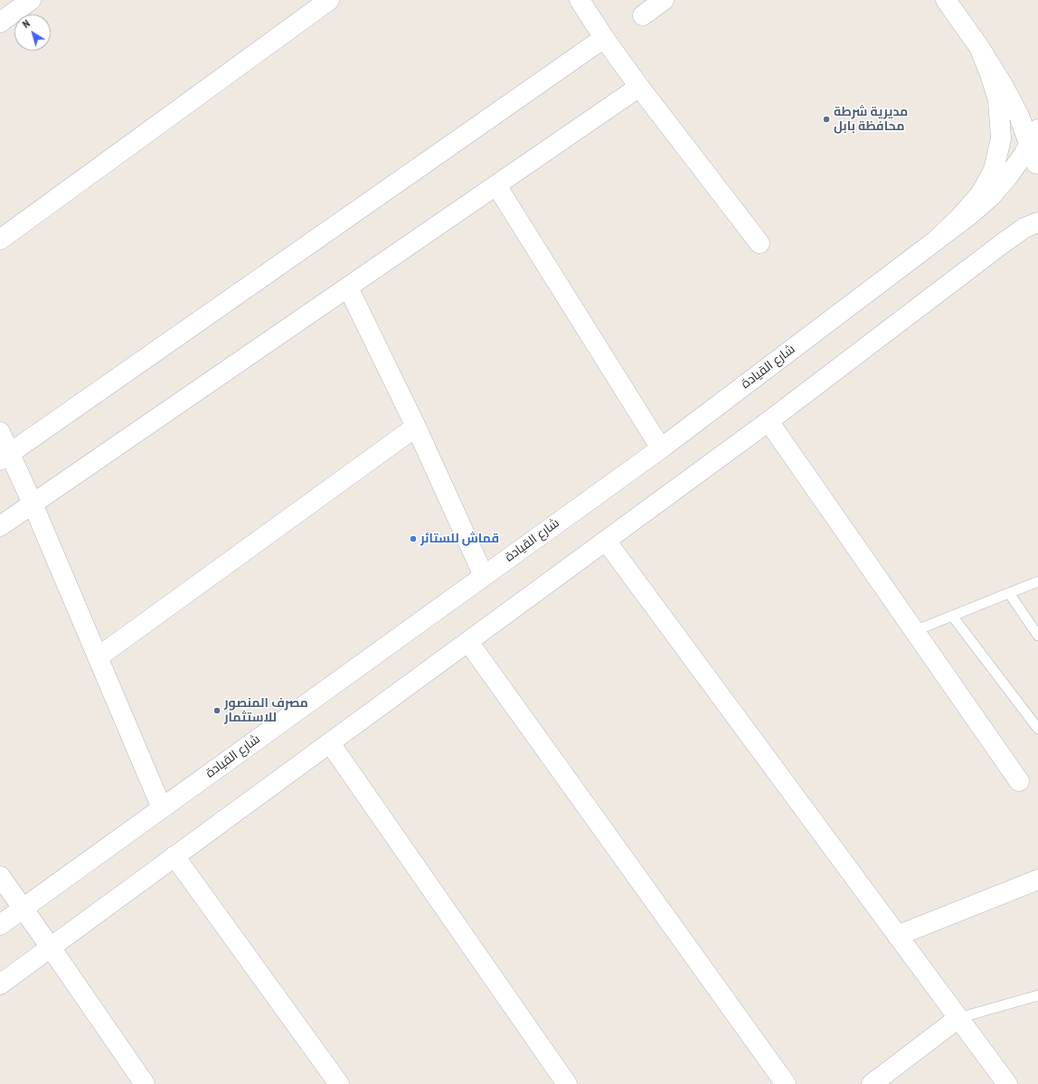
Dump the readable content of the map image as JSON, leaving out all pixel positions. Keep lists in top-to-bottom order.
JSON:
{
  "streets": {
    "street": ["شارع القيادة"]
  },
  "places": ["مديرية شرطة محافظة بابل", "قماش للستائر", "مصرف المنصور للاستثمار"],
  "north": "top left"
}
